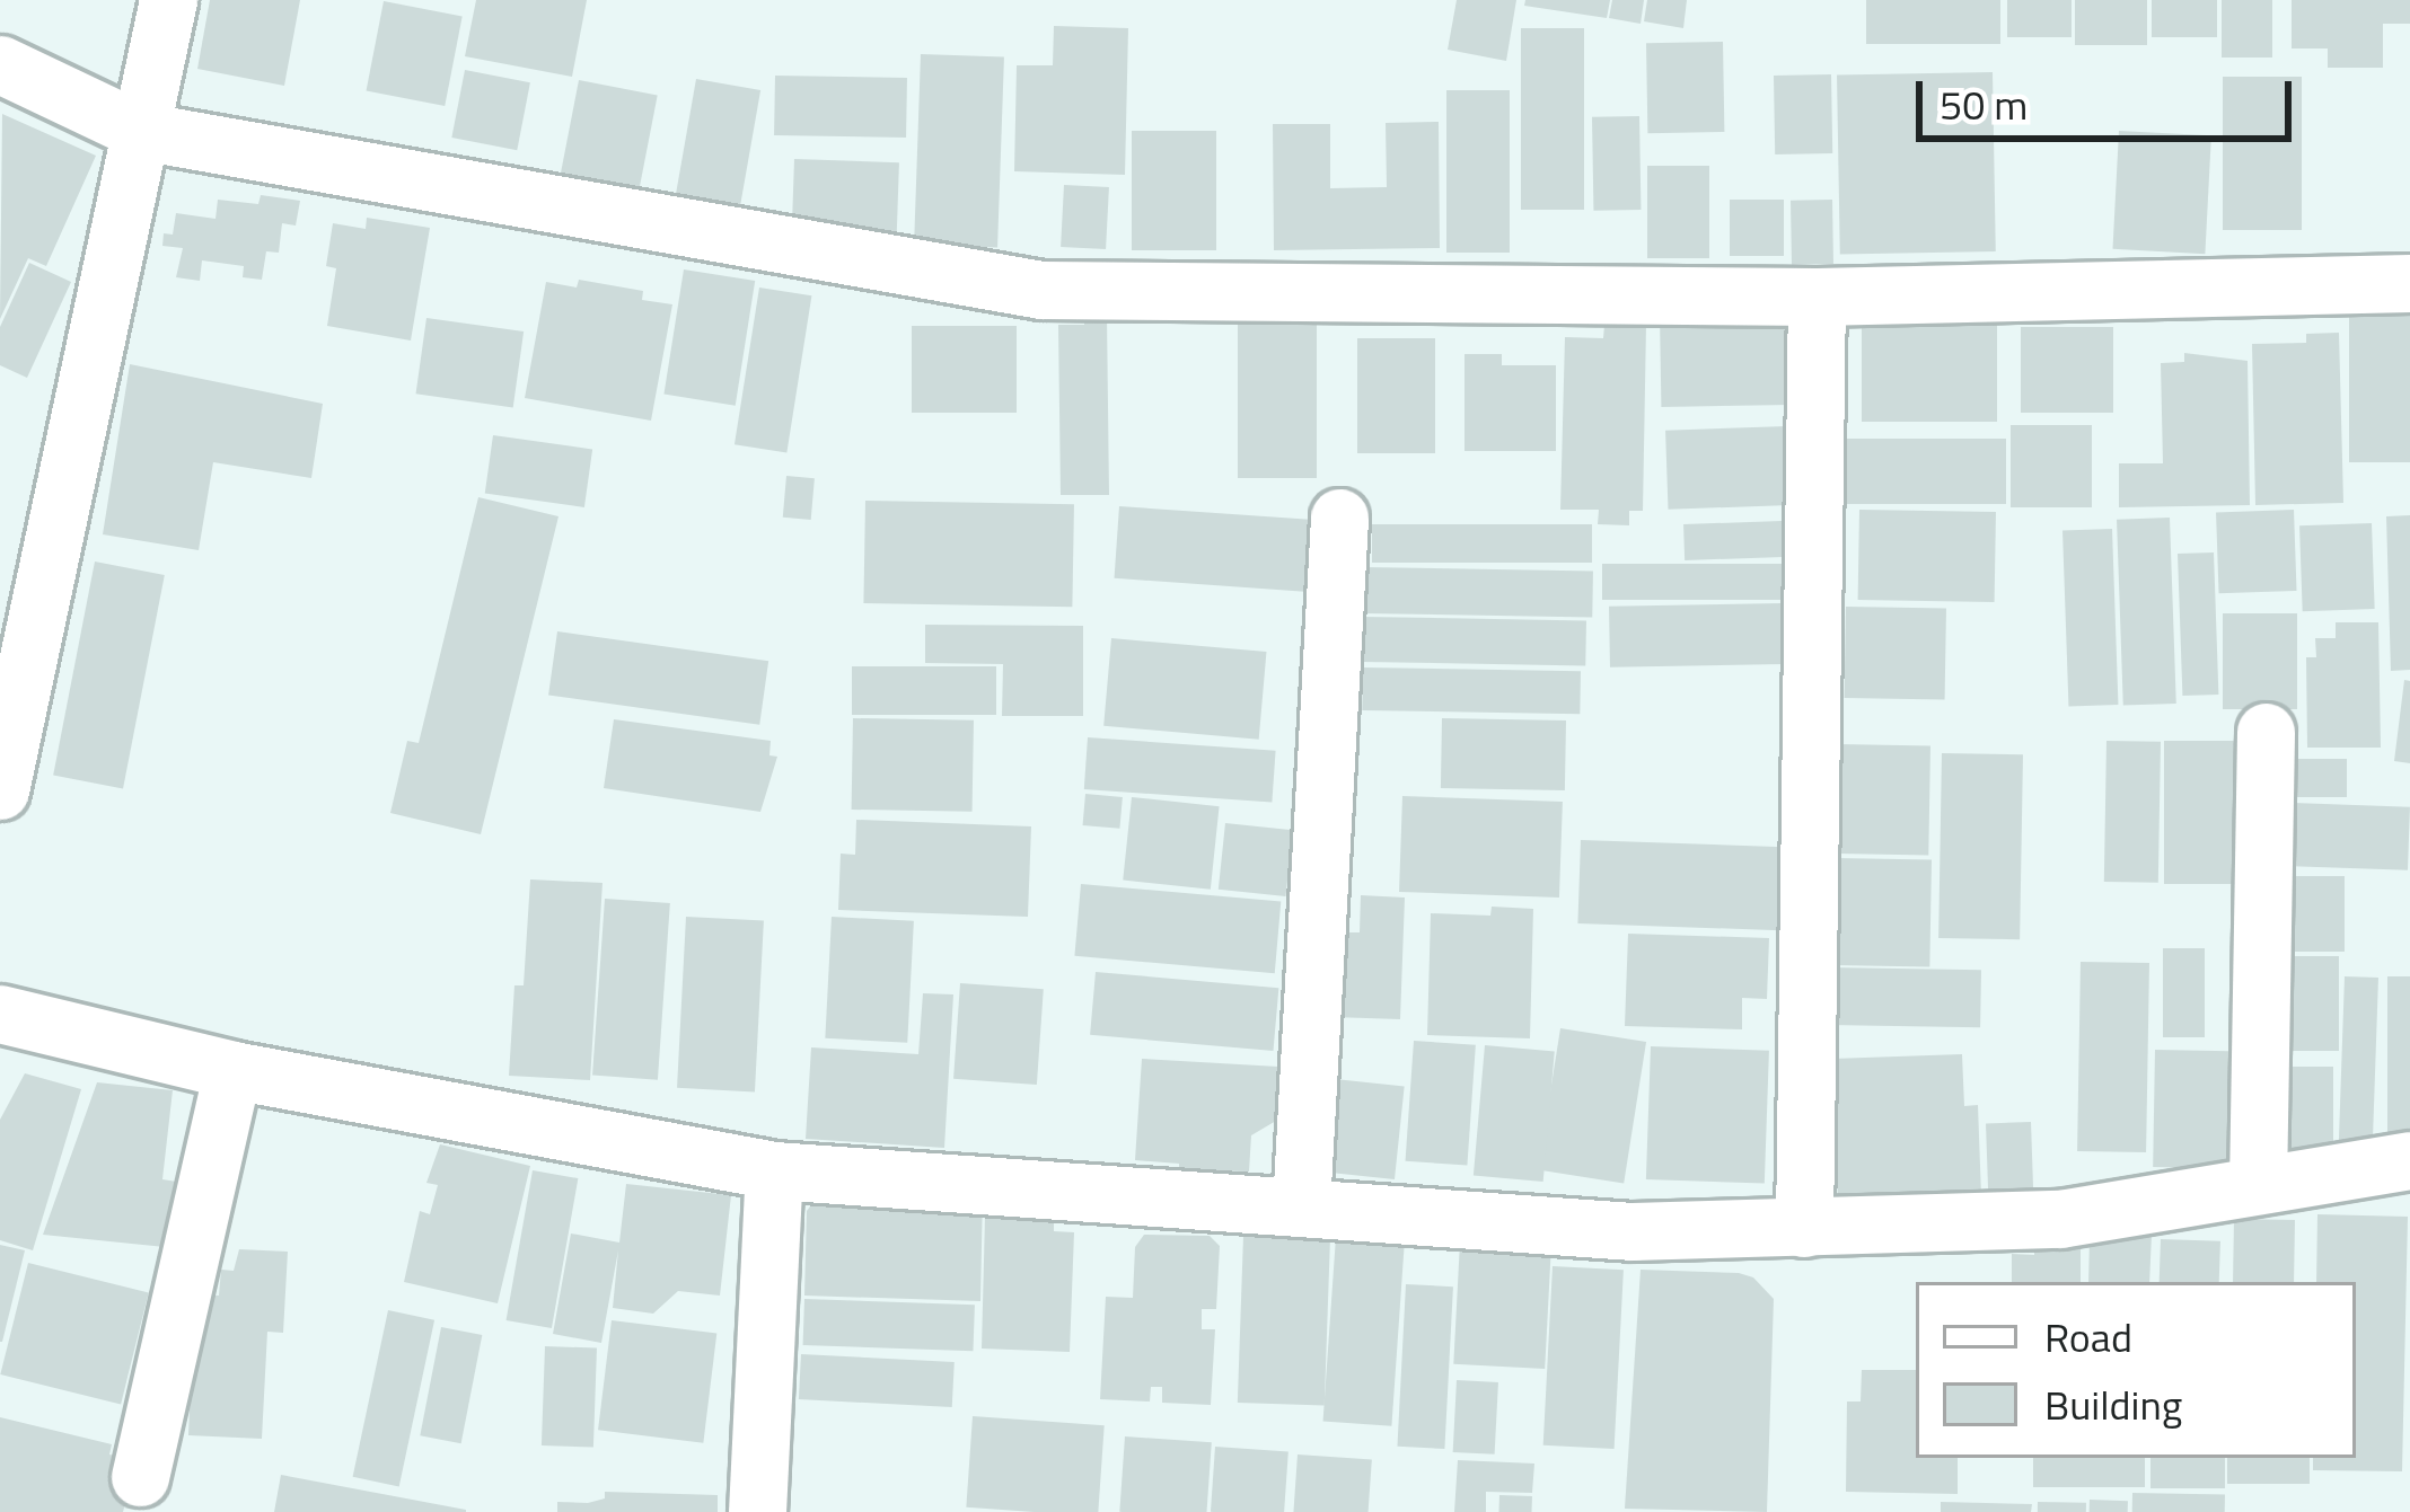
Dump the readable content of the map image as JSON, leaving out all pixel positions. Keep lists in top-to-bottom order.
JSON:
{
  "legend": ["Road", "Building"],
  "scale_bar": "50 m"
}
